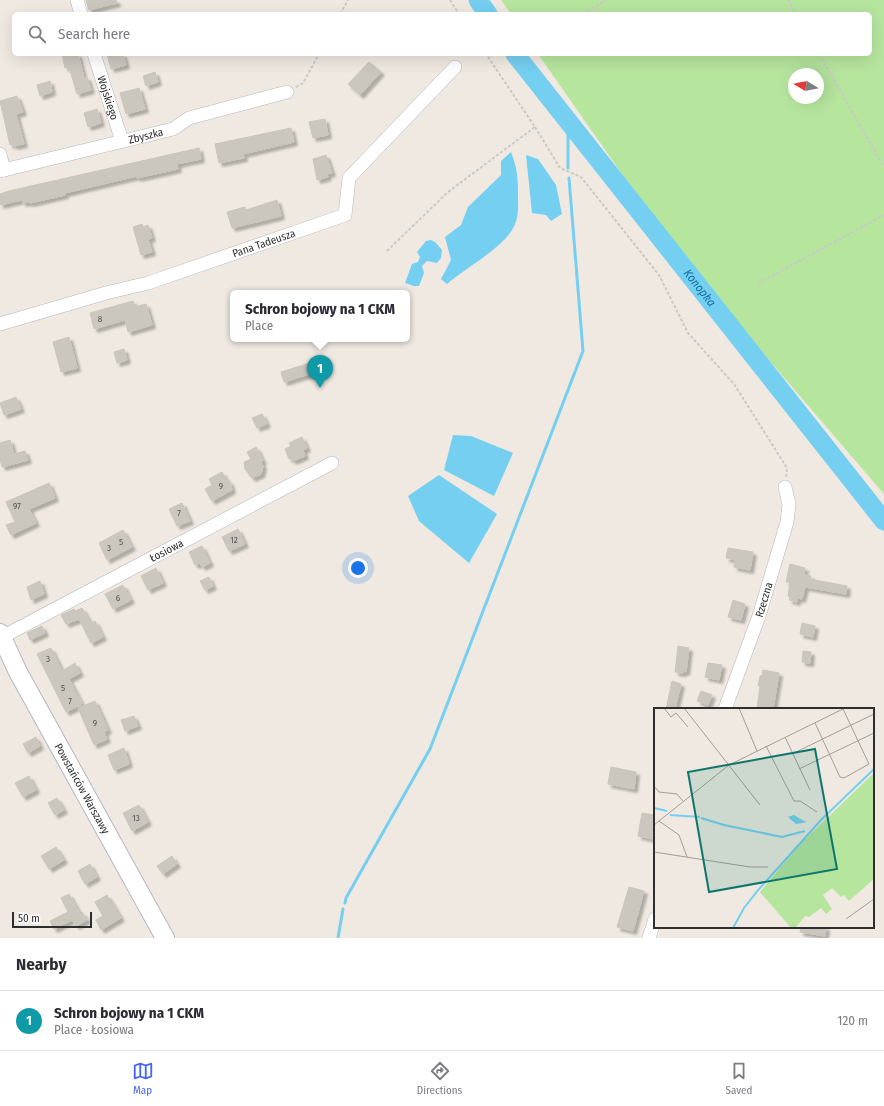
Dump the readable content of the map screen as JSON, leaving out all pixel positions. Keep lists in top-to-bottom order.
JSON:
{
  "streets": {
    "main road": ["Powstańców Warszawy"],
    "street": [
      "Wojskiego",
      "Zbyszka",
      "Pana Tadeusza",
      "Łosiowa",
      "Rzeczna"
    ]
  },
  "crossings": [
    ["Wojskiego", "Zbyszka"],
    ["Łosiowa", "Powstańców Warszawy"]
  ],
  "water": ["Konopka"],
  "house_numbers": [
    "8",
    "9",
    "97",
    "7",
    "12",
    "5",
    "3",
    "6",
    "3",
    "5",
    "7",
    "9",
    "13"
  ],
  "scale_bar": "50 m",
  "north": "left",
  "page": {
    "search": "Search here",
    "popup": ["Schron bojowy na 1 CKM", "Place"],
    "pins": "1",
    "scale": "50 m",
    "heading": "Nearby",
    "list": [
      {
        "mark": "1",
        "name": "Schron bojowy na 1 CKM",
        "note": "Place · Łosiowa",
        "value": "120 m"
      }
    ],
    "nav": ["Map", "Directions", "Saved"]
  }
}
